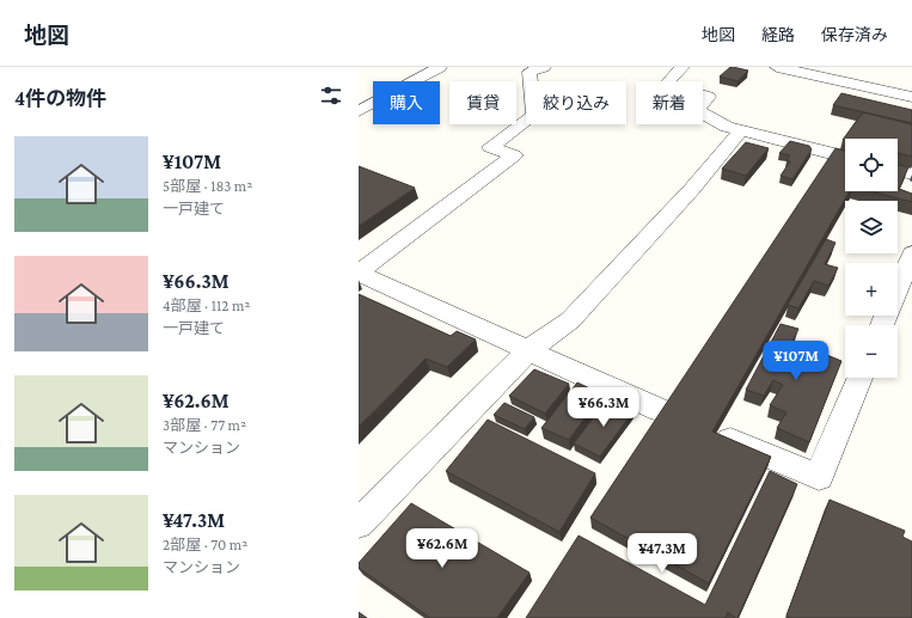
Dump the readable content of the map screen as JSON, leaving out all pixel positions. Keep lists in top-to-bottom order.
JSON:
{
  "page": {
    "header": "地図",
    "nav": ["地図", "経路", "保存済み"],
    "heading": "4件の物件",
    "chip": [
      "購入",
      "賃貸",
      "絞り込み",
      "新着"
    ],
    "list": [
      {
        "name": "¥107M",
        "note": "5部屋 · 183 m² · 一戸建て"
      },
      {
        "name": "¥66.3M",
        "note": "4部屋 · 112 m² · 一戸建て"
      },
      {
        "name": "¥62.6M",
        "note": "3部屋 · 77 m² · マンション"
      },
      {
        "name": "¥47.3M",
        "note": "2部屋 · 70 m² · マンション"
      }
    ],
    "map_buttons": ["+", "−"],
    "price": [
      "¥107M",
      "¥66.3M",
      "¥62.6M",
      "¥47.3M"
    ]
  }
}
